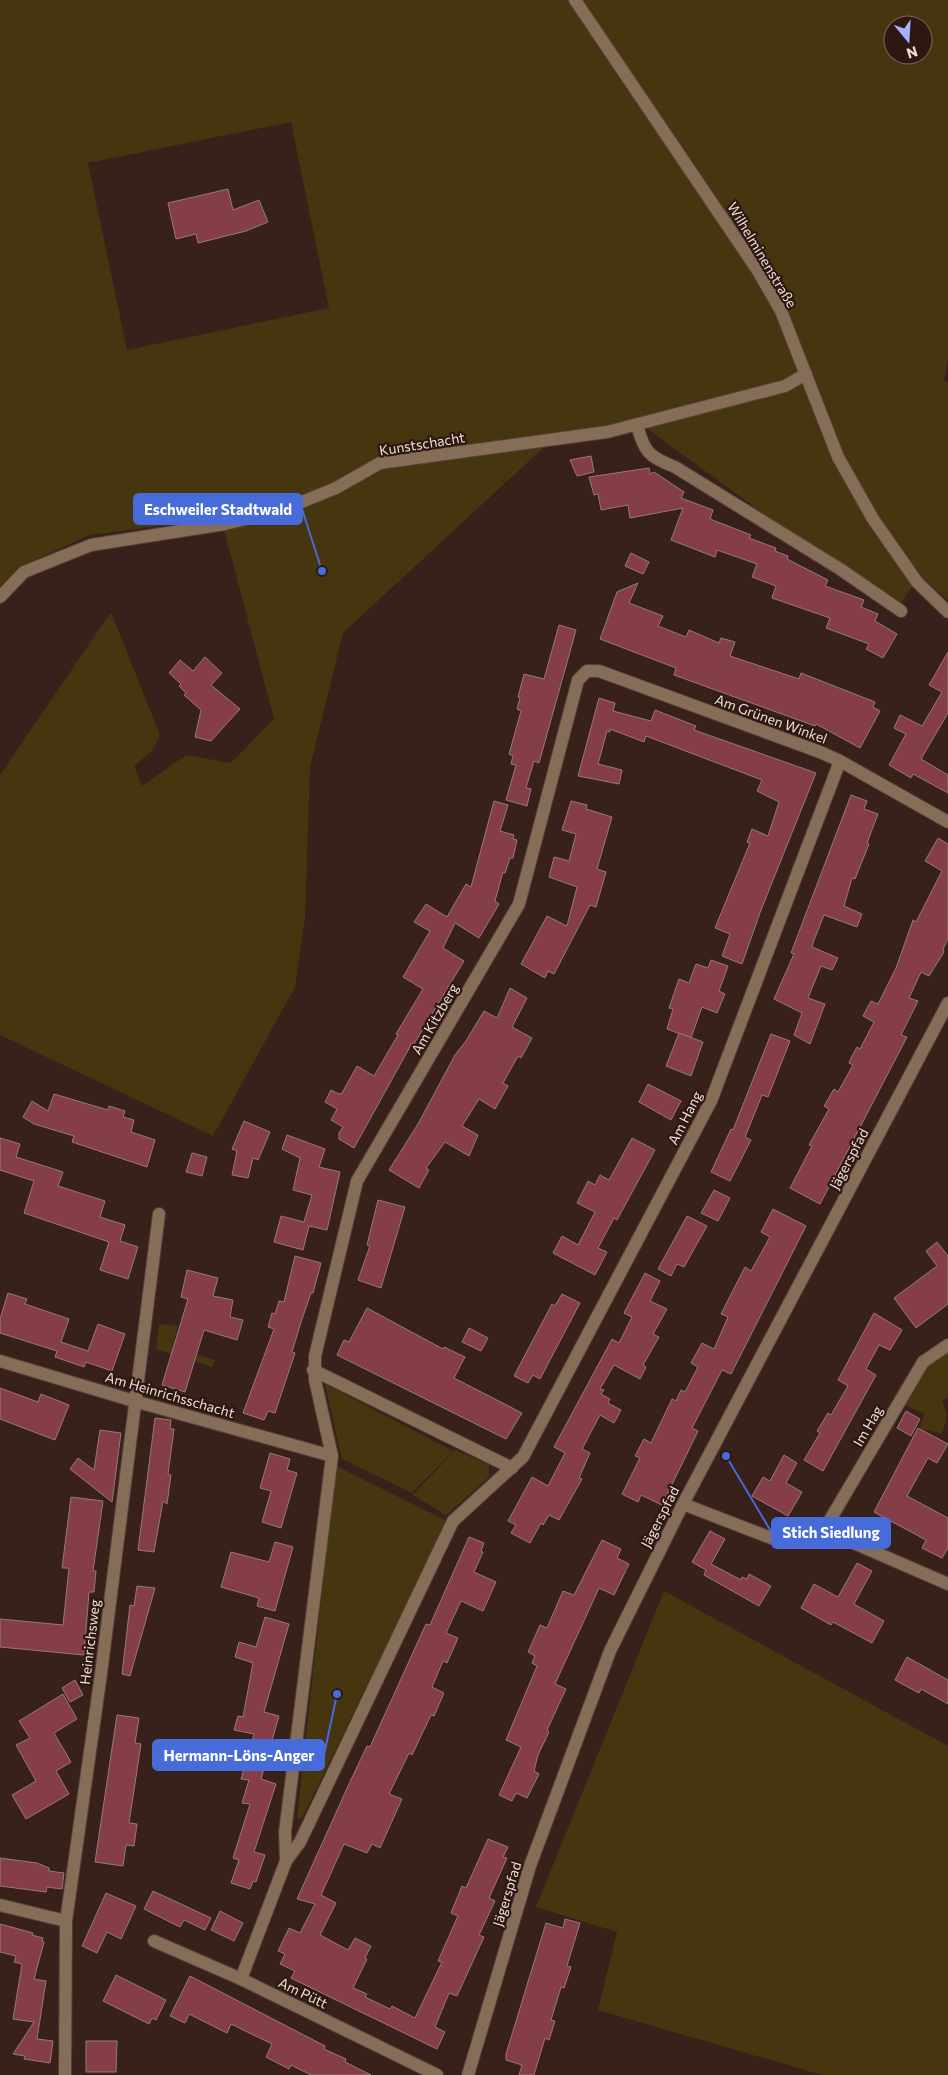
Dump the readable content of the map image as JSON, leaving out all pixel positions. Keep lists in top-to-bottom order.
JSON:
{
  "streets": {
    "street": [
      "Wilhelminenstraße",
      "Kunstschacht",
      "Am Grünen Winkel",
      "Am Kitzberg",
      "Am Hang",
      "Jägerspfad",
      "Am Heinrichsschacht",
      "Im Hag",
      "Heinrichsweg",
      "Am Pütt"
    ]
  },
  "crossings": [
    ["Wilhelminenstraße", "Kunstschacht"],
    ["Am Grünen Winkel", "Am Kitzberg"],
    ["Am Grünen Winkel", "Am Hang"],
    ["Am Heinrichsschacht", "Heinrichsweg"]
  ],
  "places": ["Eschweiler Stadtwald", "Stich Siedlung", "Hermann-Löns-Anger"],
  "north": "bottom"
}
